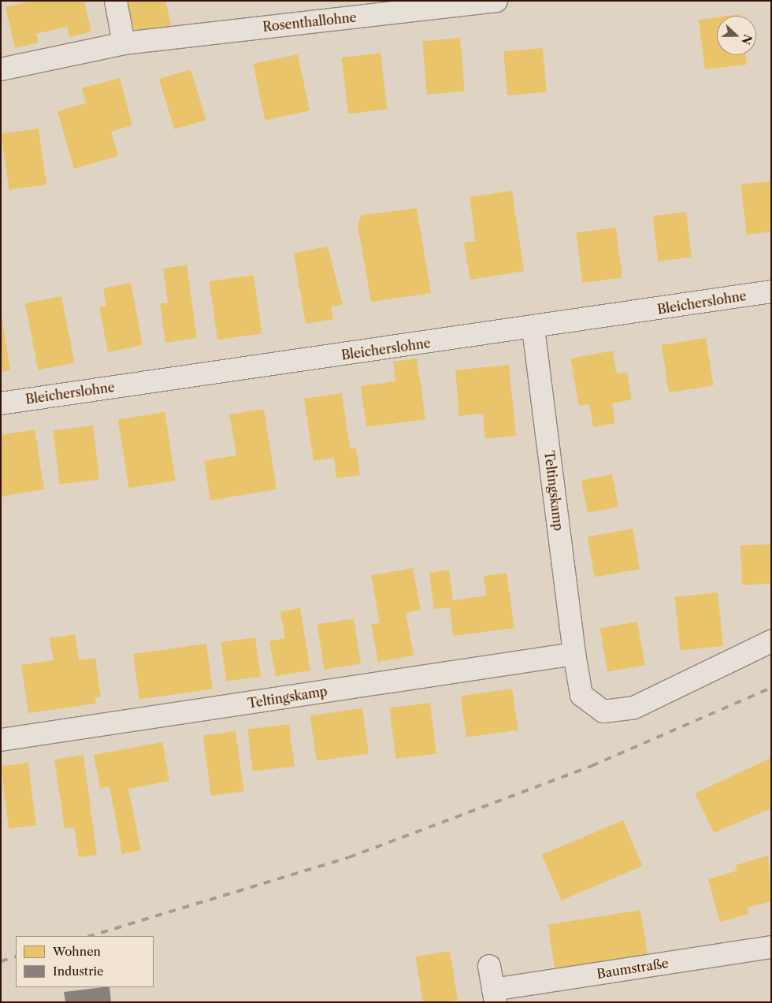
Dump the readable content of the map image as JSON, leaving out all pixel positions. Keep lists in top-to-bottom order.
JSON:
{
  "streets": {
    "street": [
      "Rosenthallohne",
      "Bleicherslohne",
      "Teltingskamp",
      "Baumstraße"
    ]
  },
  "crossings": [
    ["Bleicherslohne", "Teltingskamp"]
  ],
  "legend": ["Wohnen", "Industrie"],
  "north": "right"
}
